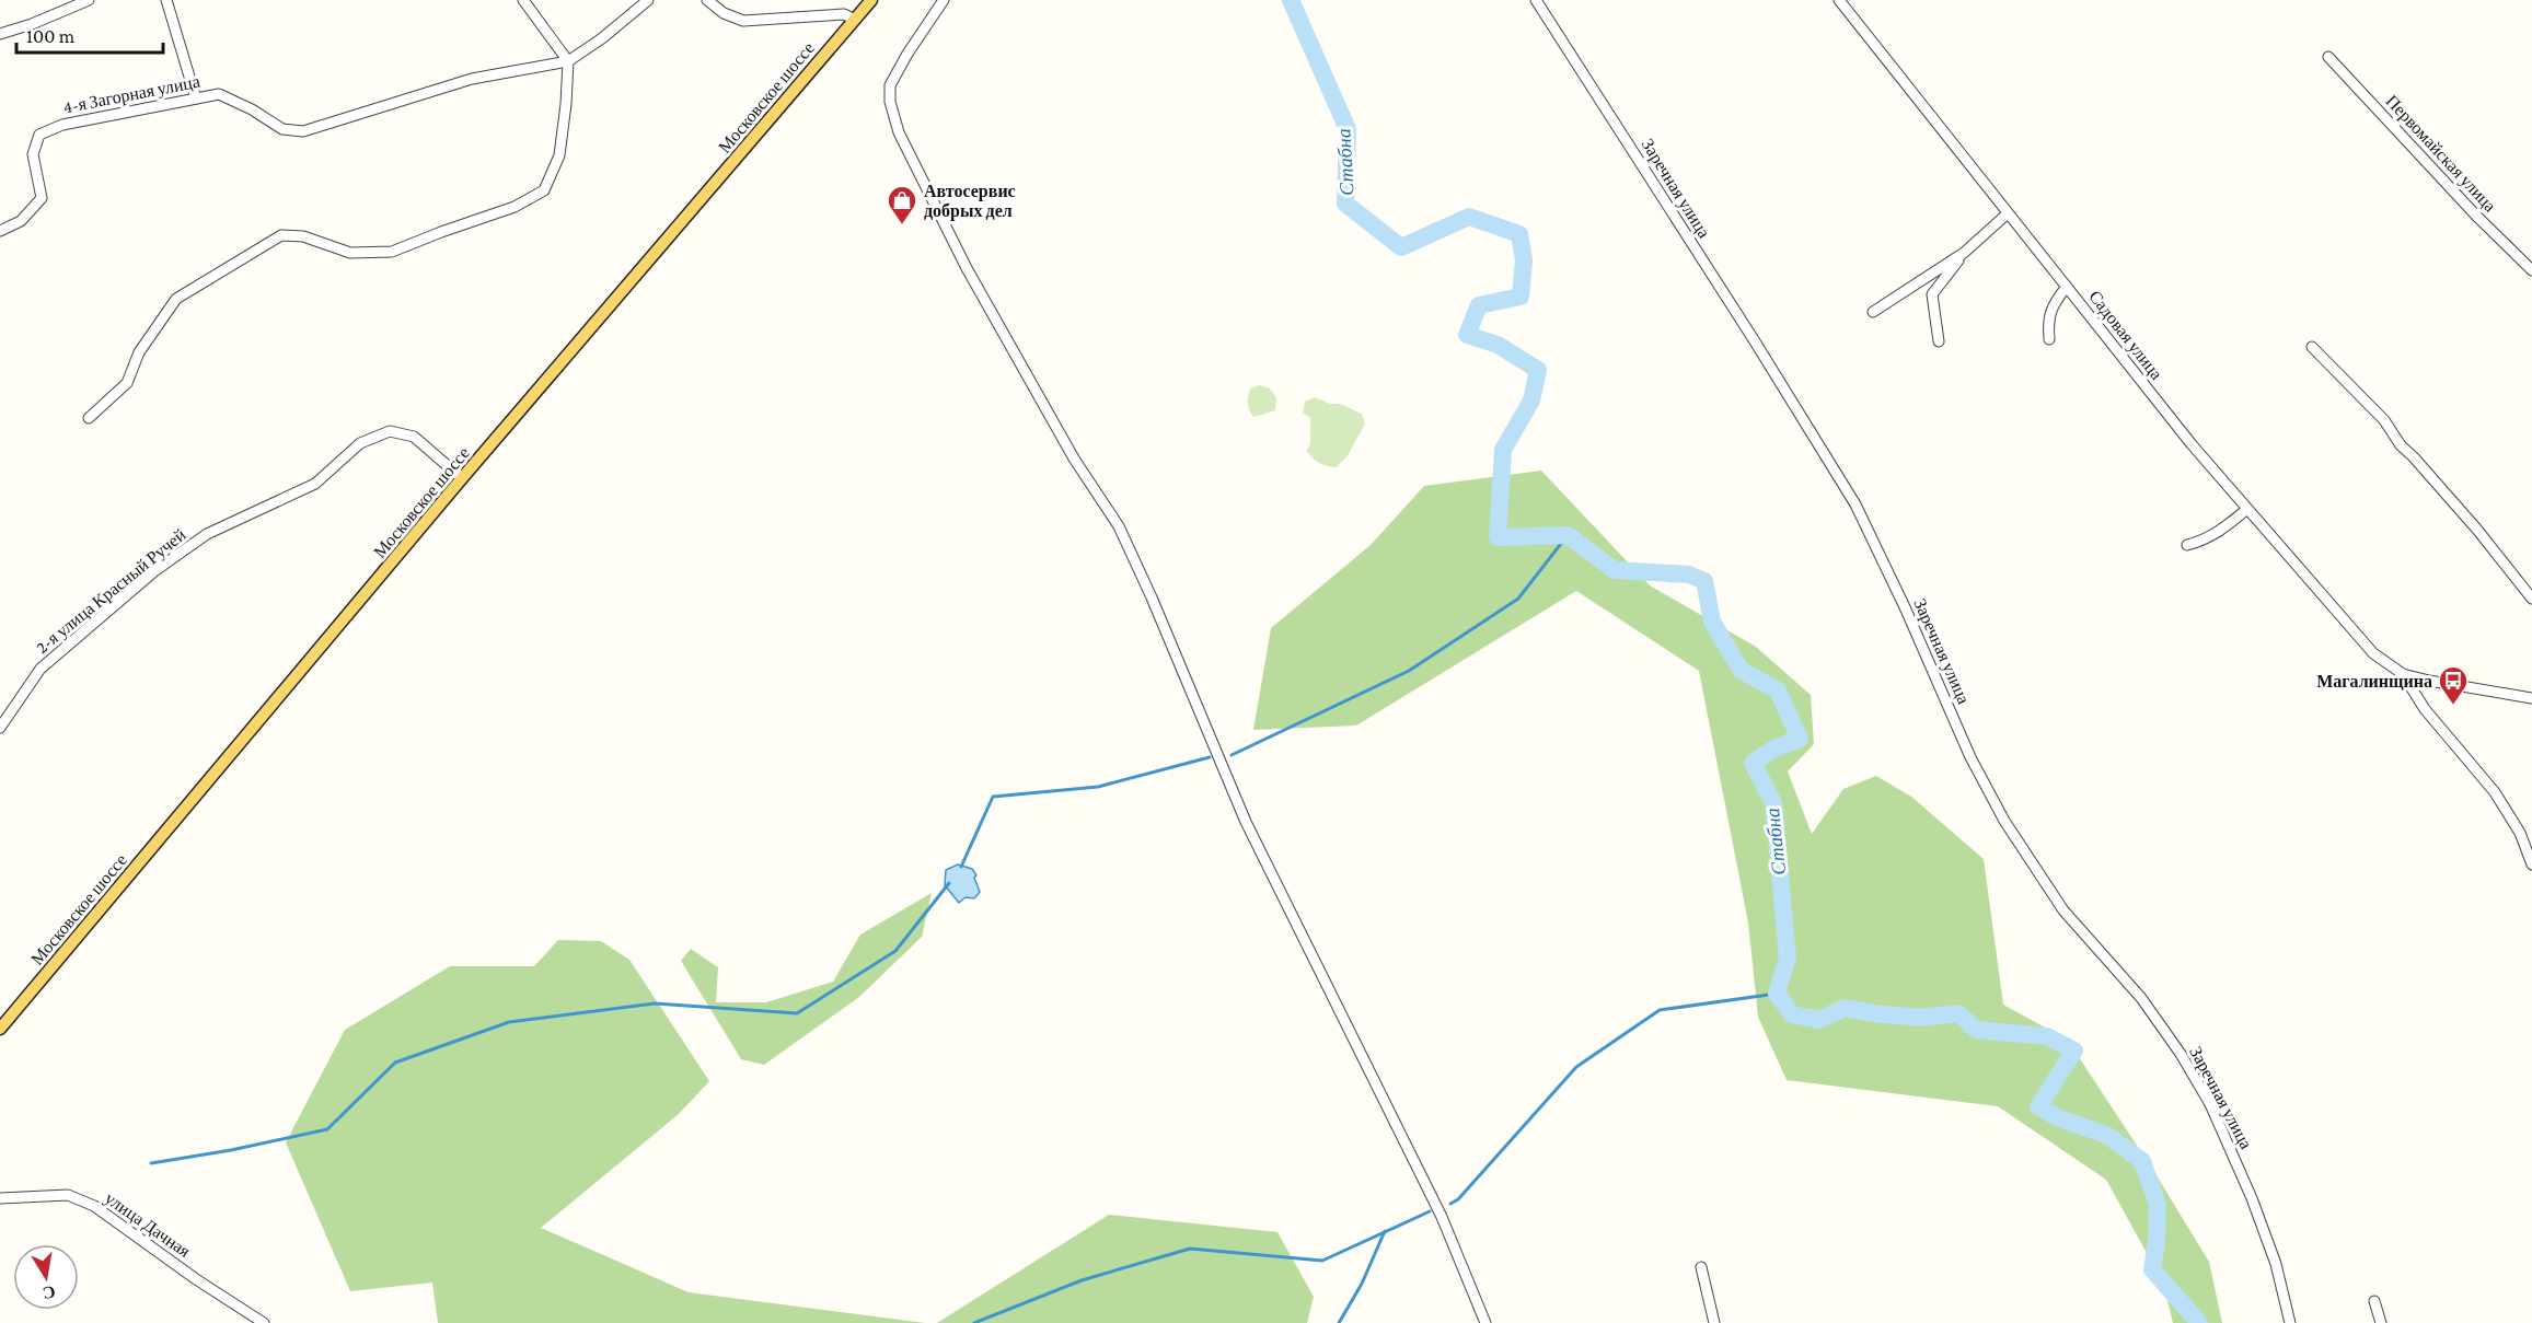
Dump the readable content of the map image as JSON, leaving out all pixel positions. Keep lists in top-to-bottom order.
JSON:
{
  "streets": {
    "main road": ["Московское шоссе"],
    "street": [
      "4-я Загорная улица",
      "Первомайская улица",
      "Заречная улица",
      "Садовая улица",
      "2-я улица Красный Ручей",
      "улица Дачная"
    ]
  },
  "crossings": [
    ["Московское шоссе", "2-я улица Красный Ручей"]
  ],
  "water": ["Стабна"],
  "places": {
    "shop": ["Автосервис добрых дел"],
    "bus stop": ["Магалинщина"]
  },
  "scale_bar": "100 m",
  "north": "bottom"
}
